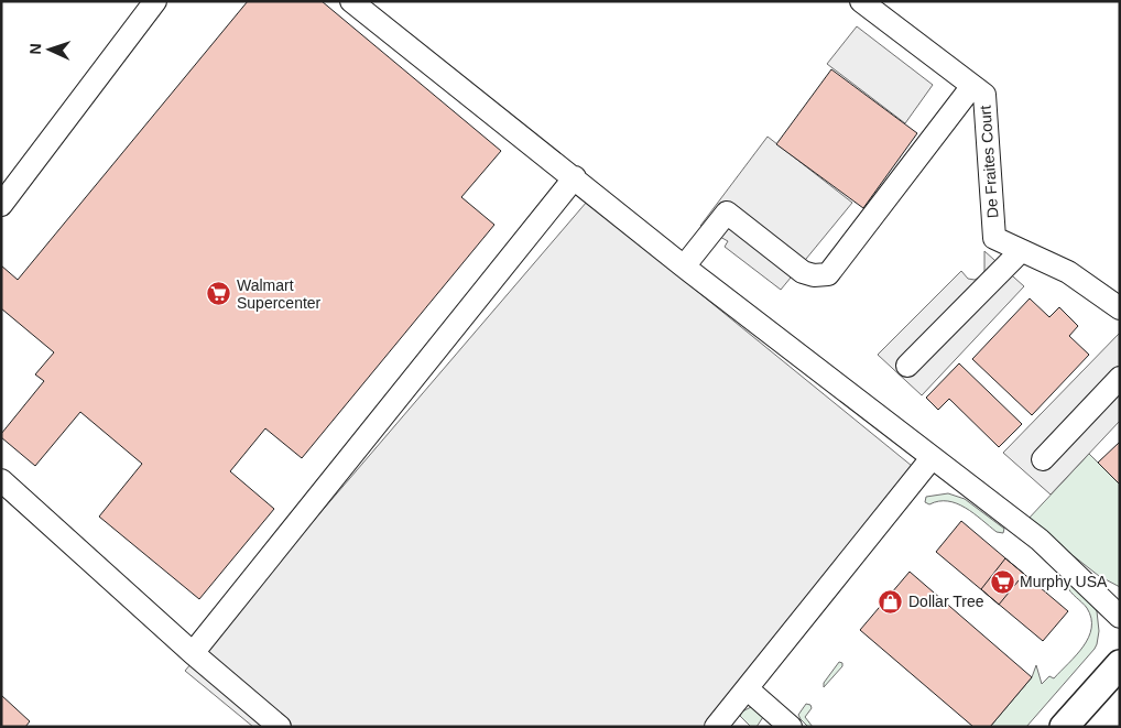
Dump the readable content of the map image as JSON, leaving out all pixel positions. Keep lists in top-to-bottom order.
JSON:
{
  "streets": {
    "street": ["De Fraites Court"]
  },
  "places": {
    "supermarket": ["Walmart Supercenter", "Murphy USA"],
    "shop": ["Dollar Tree"]
  },
  "north": "left"
}
